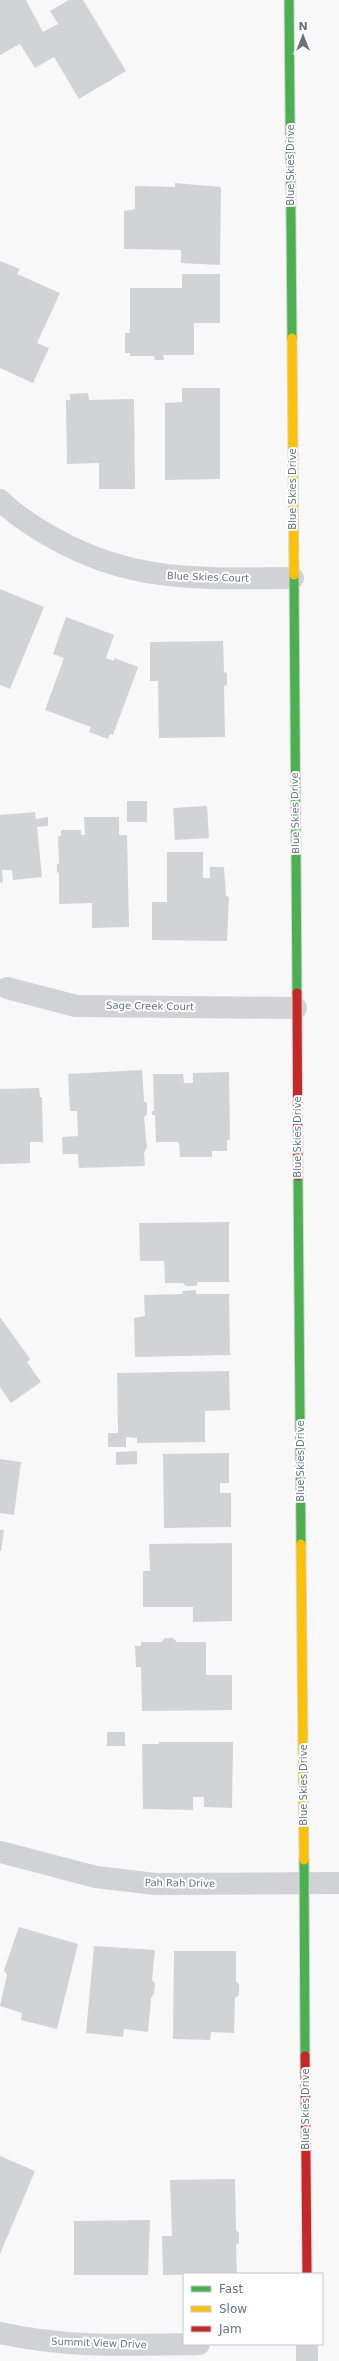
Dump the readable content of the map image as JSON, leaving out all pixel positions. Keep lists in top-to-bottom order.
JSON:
{
  "streets": {
    "street": [
      "Blue Skies Drive",
      "Blue Skies Court",
      "Sage Creek Court",
      "Pah Rah Drive",
      "Summit View Drive"
    ]
  },
  "crossings": [
    ["Blue Skies Drive", "Blue Skies Court"],
    ["Blue Skies Drive", "Sage Creek Court"],
    ["Blue Skies Drive", "Pah Rah Drive"]
  ],
  "legend": ["Fast", "Slow", "Jam"],
  "north": "top"
}
